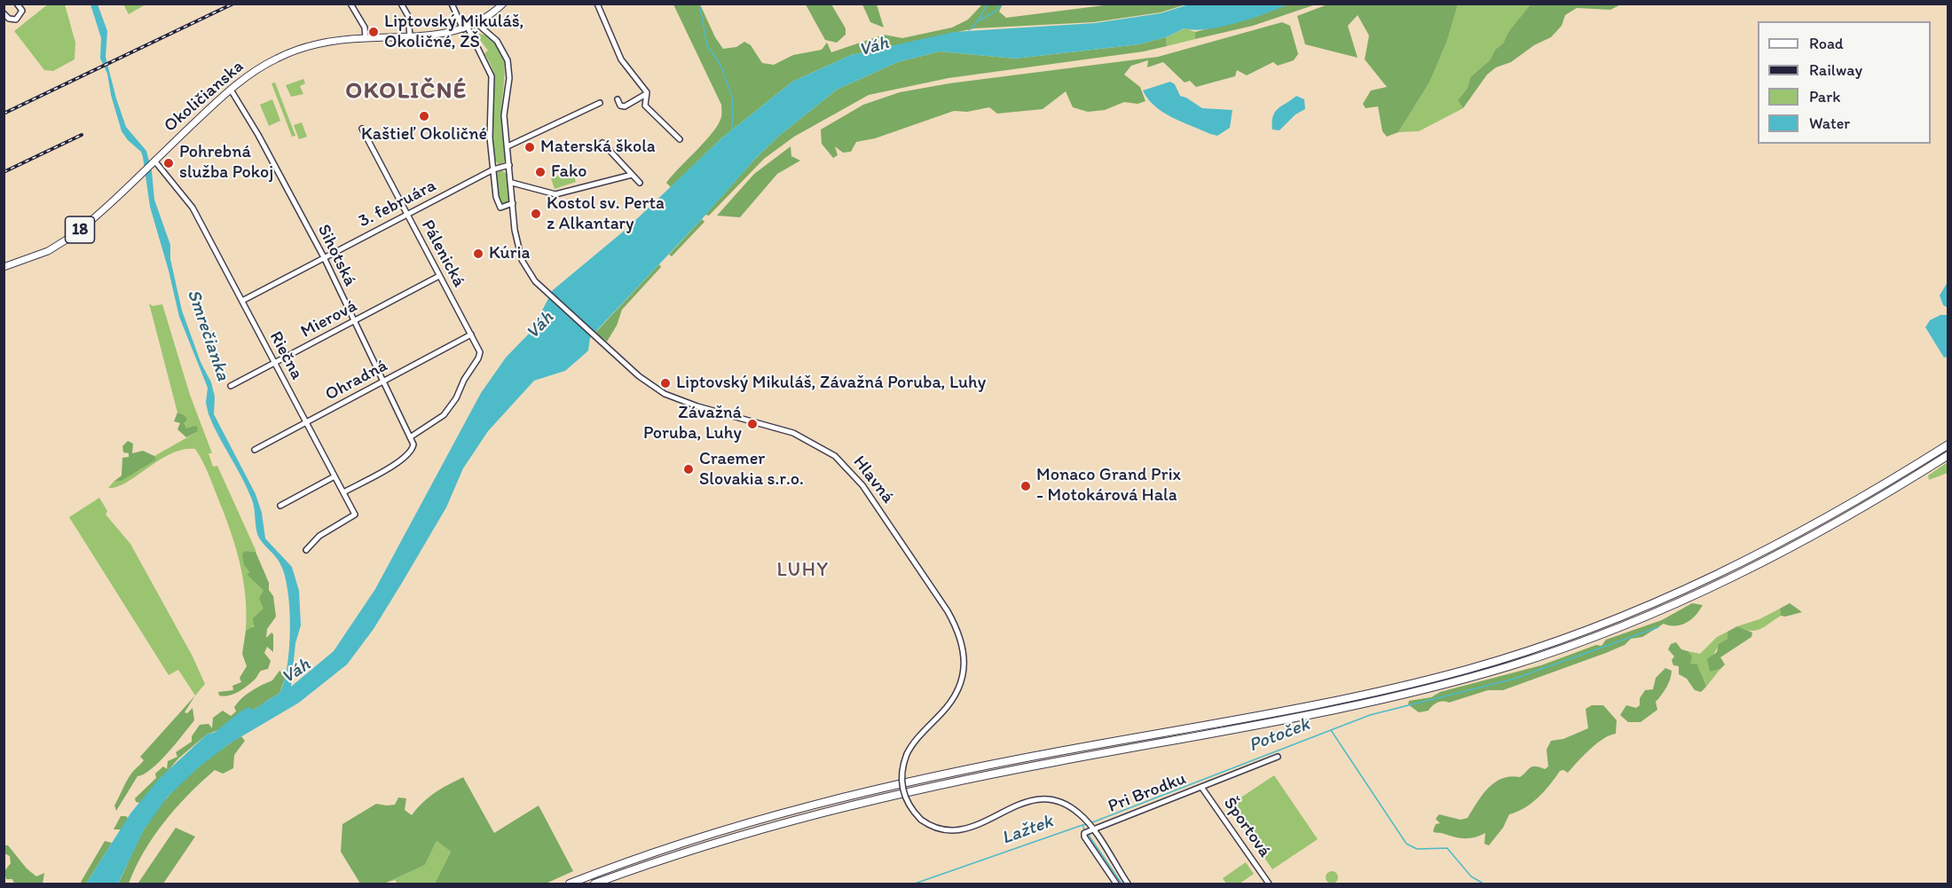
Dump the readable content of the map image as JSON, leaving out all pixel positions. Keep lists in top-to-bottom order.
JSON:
{
  "streets": {
    "main road": ["Okoličianska", "18"],
    "street": [
      "3. februára",
      "Pálenická",
      "Sihotská",
      "Mierová",
      "Riečna",
      "Ohradná",
      "Hlavná",
      "Pri Brodku",
      "Športová"
    ]
  },
  "crossings": [
    ["Okoličianska", "Sihotská"],
    ["Okoličianska", "Riečna"],
    ["Okoličianska", "Hlavná"],
    ["3. februára", "Pálenická"],
    ["3. februára", "Sihotská"],
    ["3. februára", "Riečna"],
    ["3. februára", "Hlavná"],
    ["Pálenická", "Sihotská"],
    ["Pálenická", "Mierová"],
    ["Pálenická", "Ohradná"],
    ["Sihotská", "Mierová"],
    ["Sihotská", "Ohradná"],
    ["Mierová", "Riečna"],
    ["Riečna", "Ohradná"],
    ["Hlavná", "Pri Brodku"],
    ["Pri Brodku", "Športová"]
  ],
  "districts": ["OKOLIČNÉ", "LUHY"],
  "water": [
    "Váh",
    "Smrečianka",
    "Potoček",
    "Lažtek"
  ],
  "places": [
    "Liptovský Mikuláš, Okoličné, ZŠ",
    "Kaštieľ Okoličné",
    "Materská škola",
    "Pohrebná služba Pokoj",
    "Fako",
    "Kostol sv. Perta z Alkantary",
    "Kúria",
    "Liptovský Mikuláš, Závažná Poruba, Luhy",
    "Závažná Poruba, Luhy",
    "Craemer Slovakia s.r.o.",
    "Monaco Grand Prix - Motokárová Hala"
  ],
  "legend": [
    "Road",
    "Railway",
    "Park",
    "Water"
  ]
}
